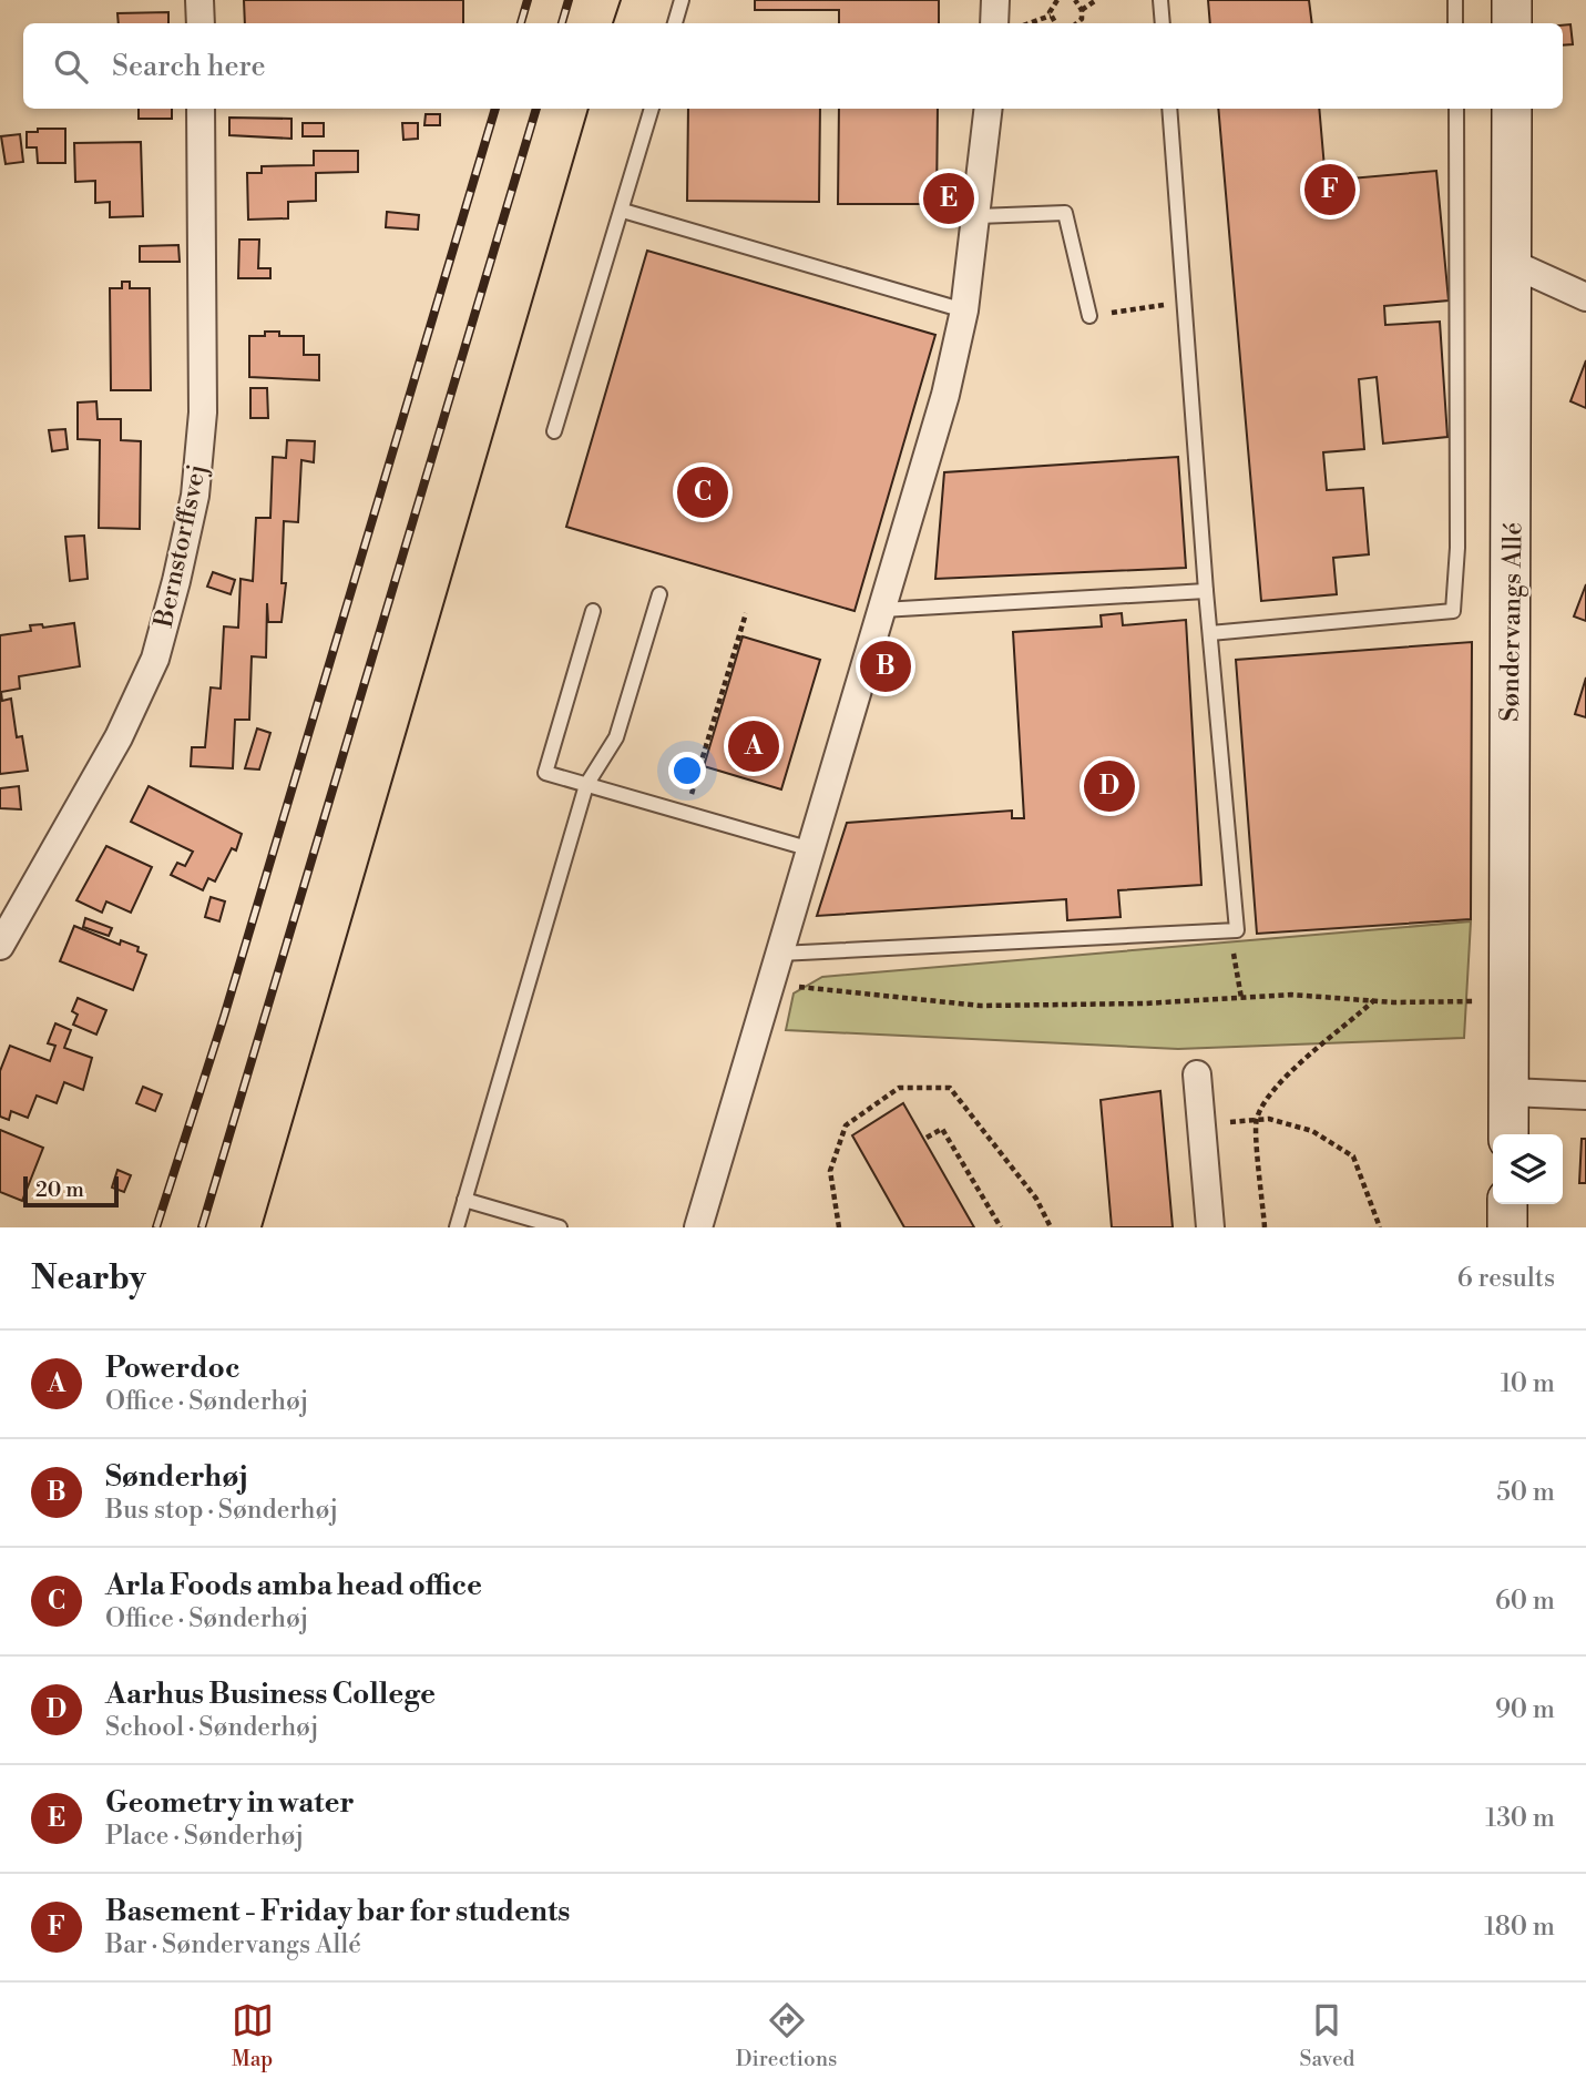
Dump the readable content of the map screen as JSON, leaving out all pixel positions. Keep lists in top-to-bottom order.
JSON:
{
  "streets": {
    "street": ["Bernstorffsvej", "Søndervangs Allé"]
  },
  "scale_bar": "20 m",
  "page": {
    "search": "Search here",
    "pins": [
      "F",
      "E",
      "C",
      "B",
      "A",
      "D"
    ],
    "scale": "20 m",
    "heading": ["Nearby", "6 results"],
    "list": [
      {
        "mark": "A",
        "name": "Powerdoc",
        "note": "Office · Sønderhøj",
        "value": "10 m"
      },
      {
        "mark": "B",
        "name": "Sønderhøj",
        "note": "Bus stop · Sønderhøj",
        "value": "50 m"
      },
      {
        "mark": "C",
        "name": "Arla Foods amba head office",
        "note": "Office · Sønderhøj",
        "value": "60 m"
      },
      {
        "mark": "D",
        "name": "Aarhus Business College",
        "note": "School · Sønderhøj",
        "value": "90 m"
      },
      {
        "mark": "E",
        "name": "Geometry in water",
        "note": "Place · Sønderhøj",
        "value": "130 m"
      },
      {
        "mark": "F",
        "name": "Basement - Friday bar for students",
        "note": "Bar · Søndervangs Allé",
        "value": "180 m"
      }
    ],
    "nav": ["Map", "Directions", "Saved"]
  }
}
